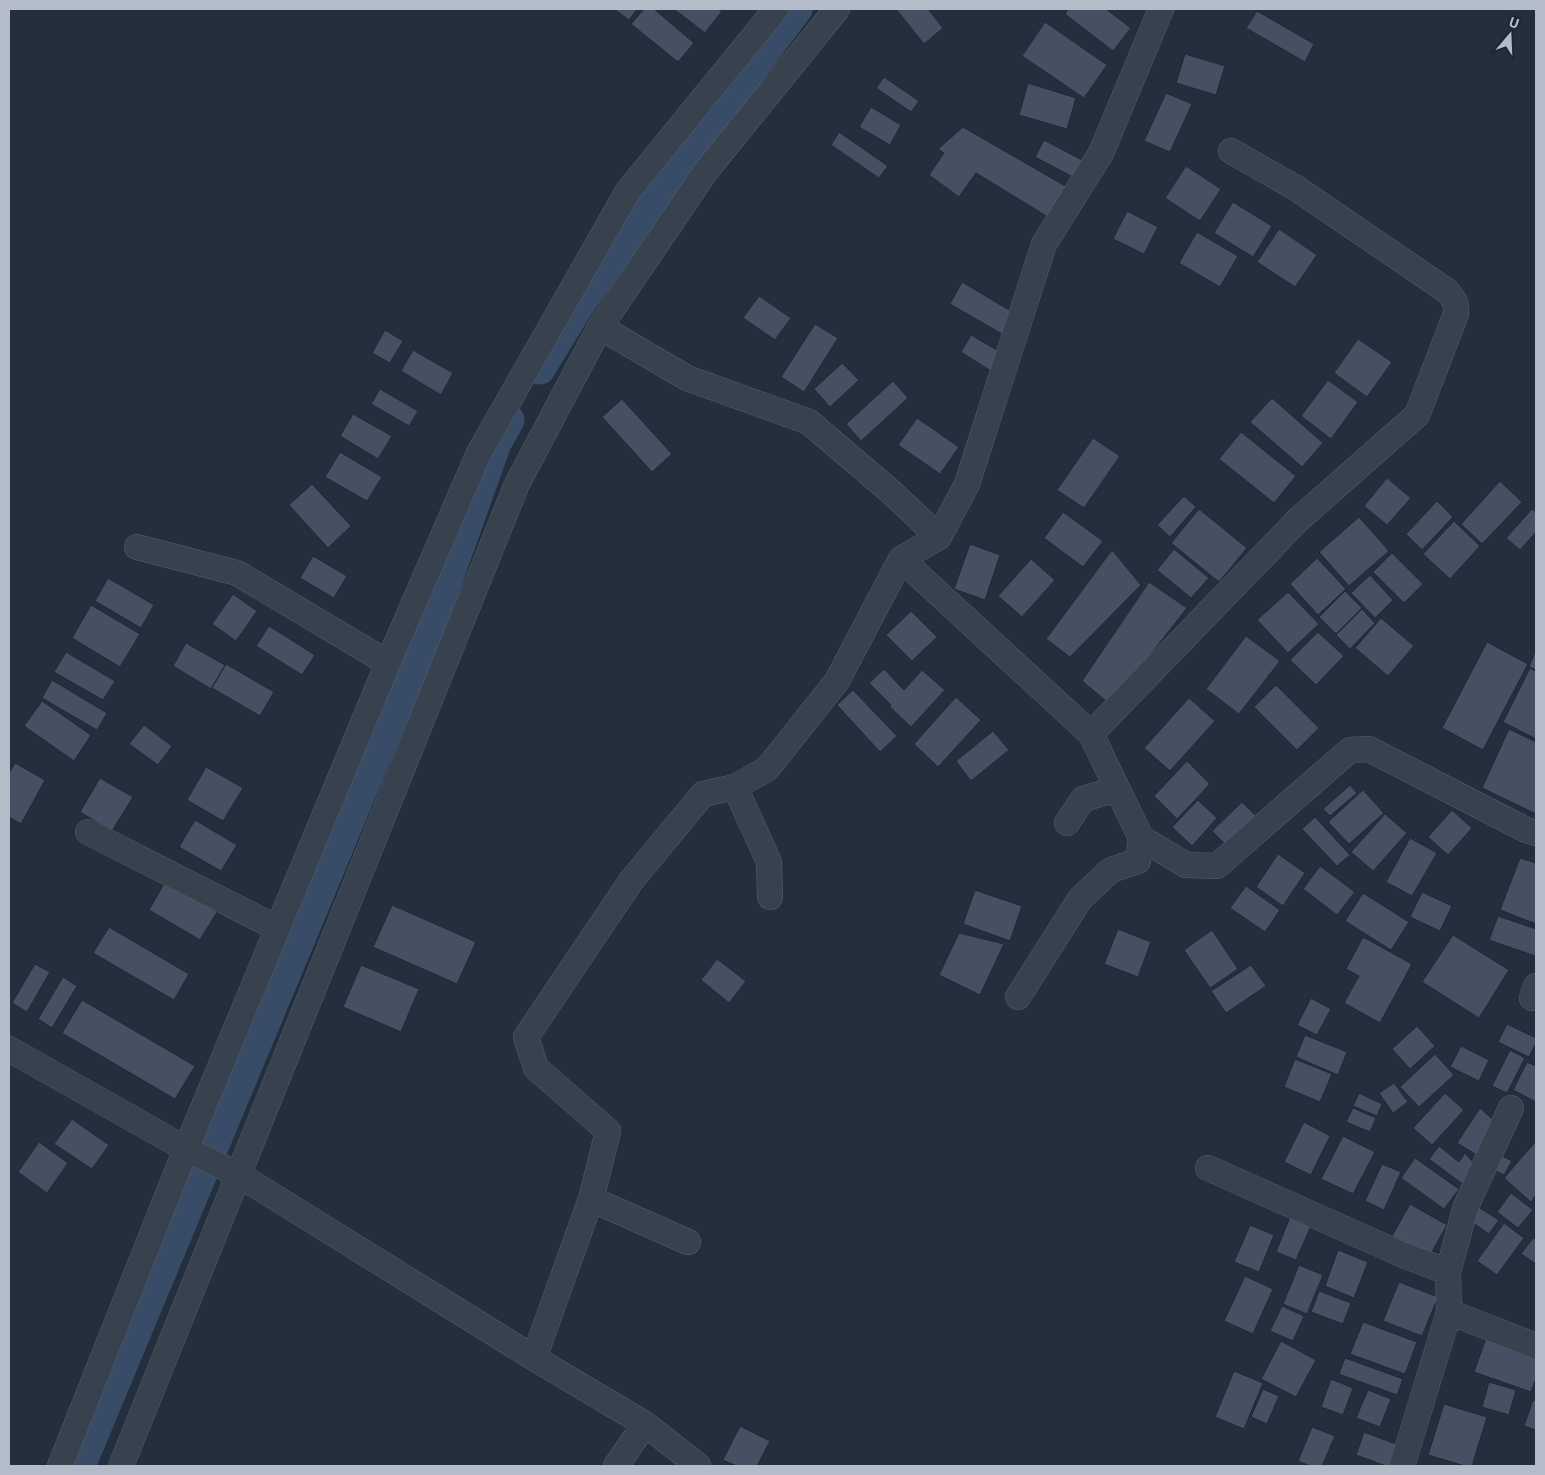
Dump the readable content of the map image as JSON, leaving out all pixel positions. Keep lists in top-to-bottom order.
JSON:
{
  "north": "top"
}
